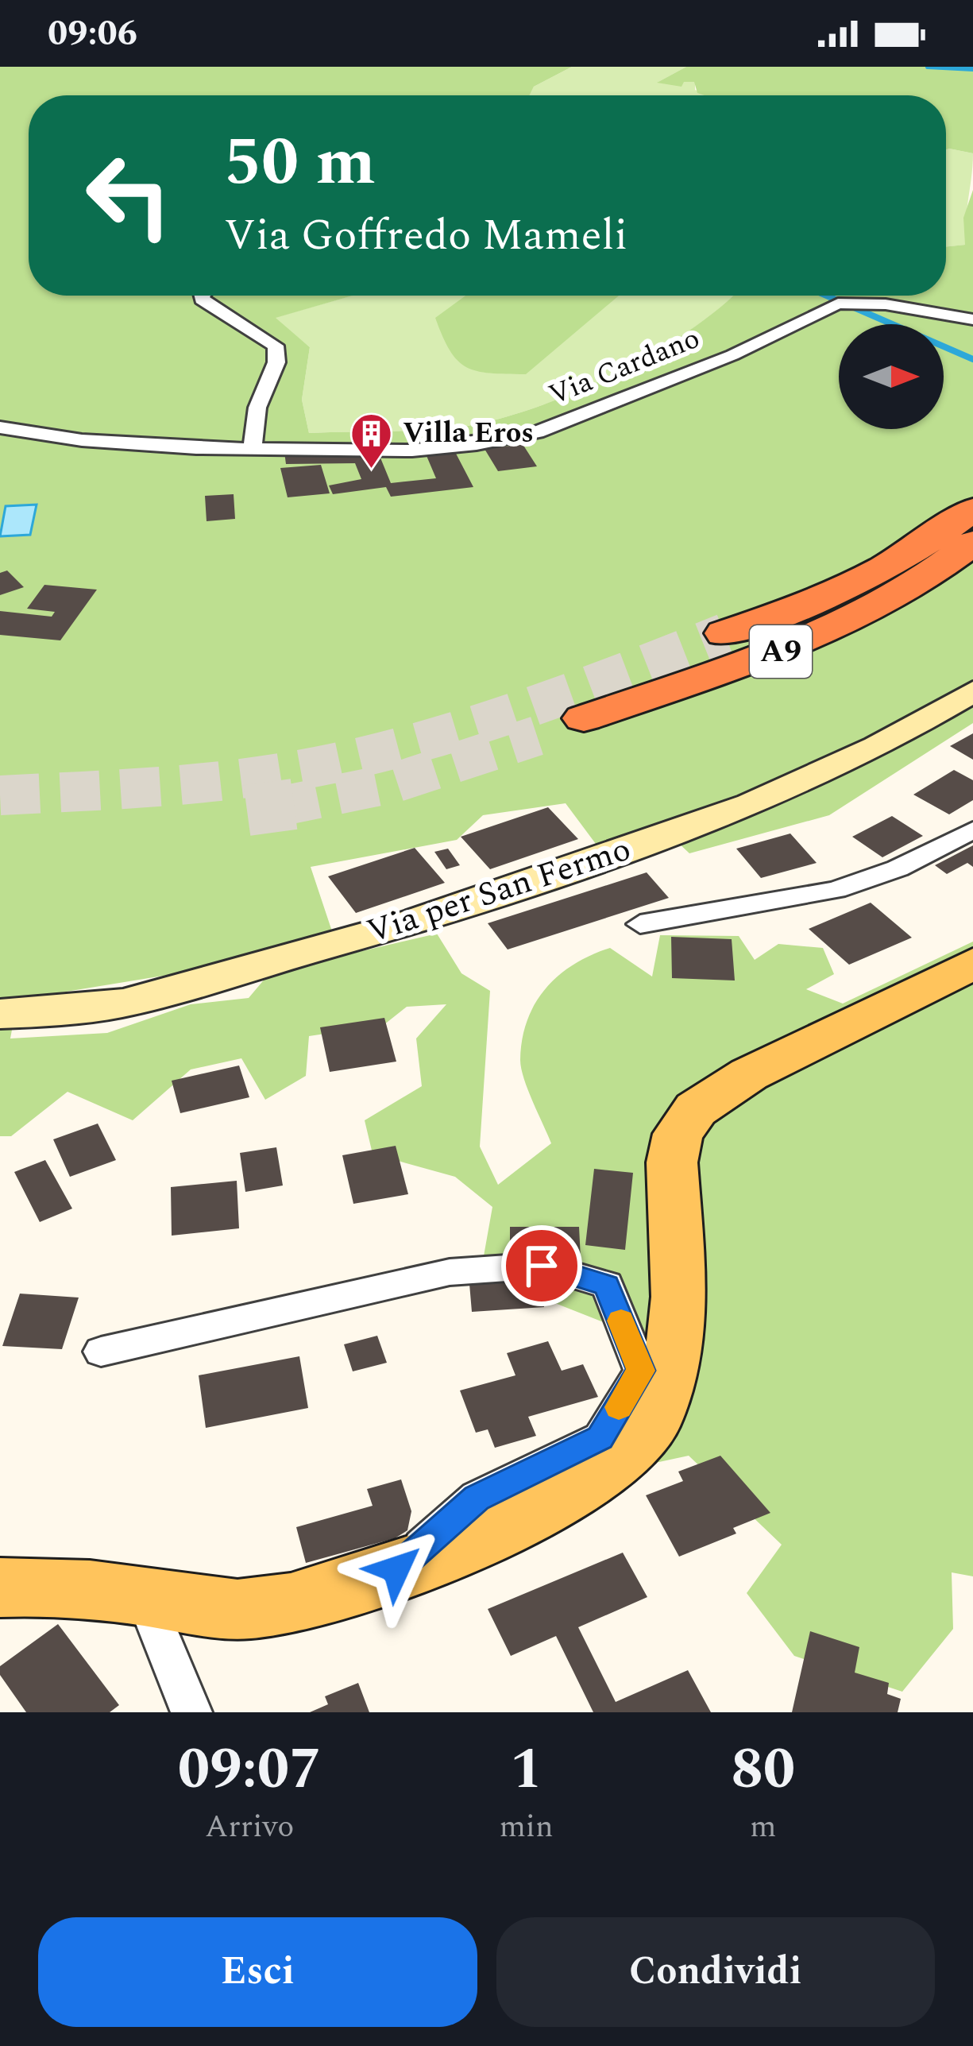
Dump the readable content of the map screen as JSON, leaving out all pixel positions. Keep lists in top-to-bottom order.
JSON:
{
  "streets": {
    "highway": ["A9"],
    "main road": ["Via per San Fermo"],
    "street": ["Via Cardano"]
  },
  "places": {
    "building": ["Villa Eros"]
  },
  "north": "right",
  "page": {
    "status": "09:06",
    "turn": ["50 m", "Via Goffredo Mameli"],
    "eta": [
      "09:07",
      "Arrivo",
      "1",
      "min",
      "80",
      "m"
    ],
    "buttons": ["Esci", "Condividi"]
  }
}
